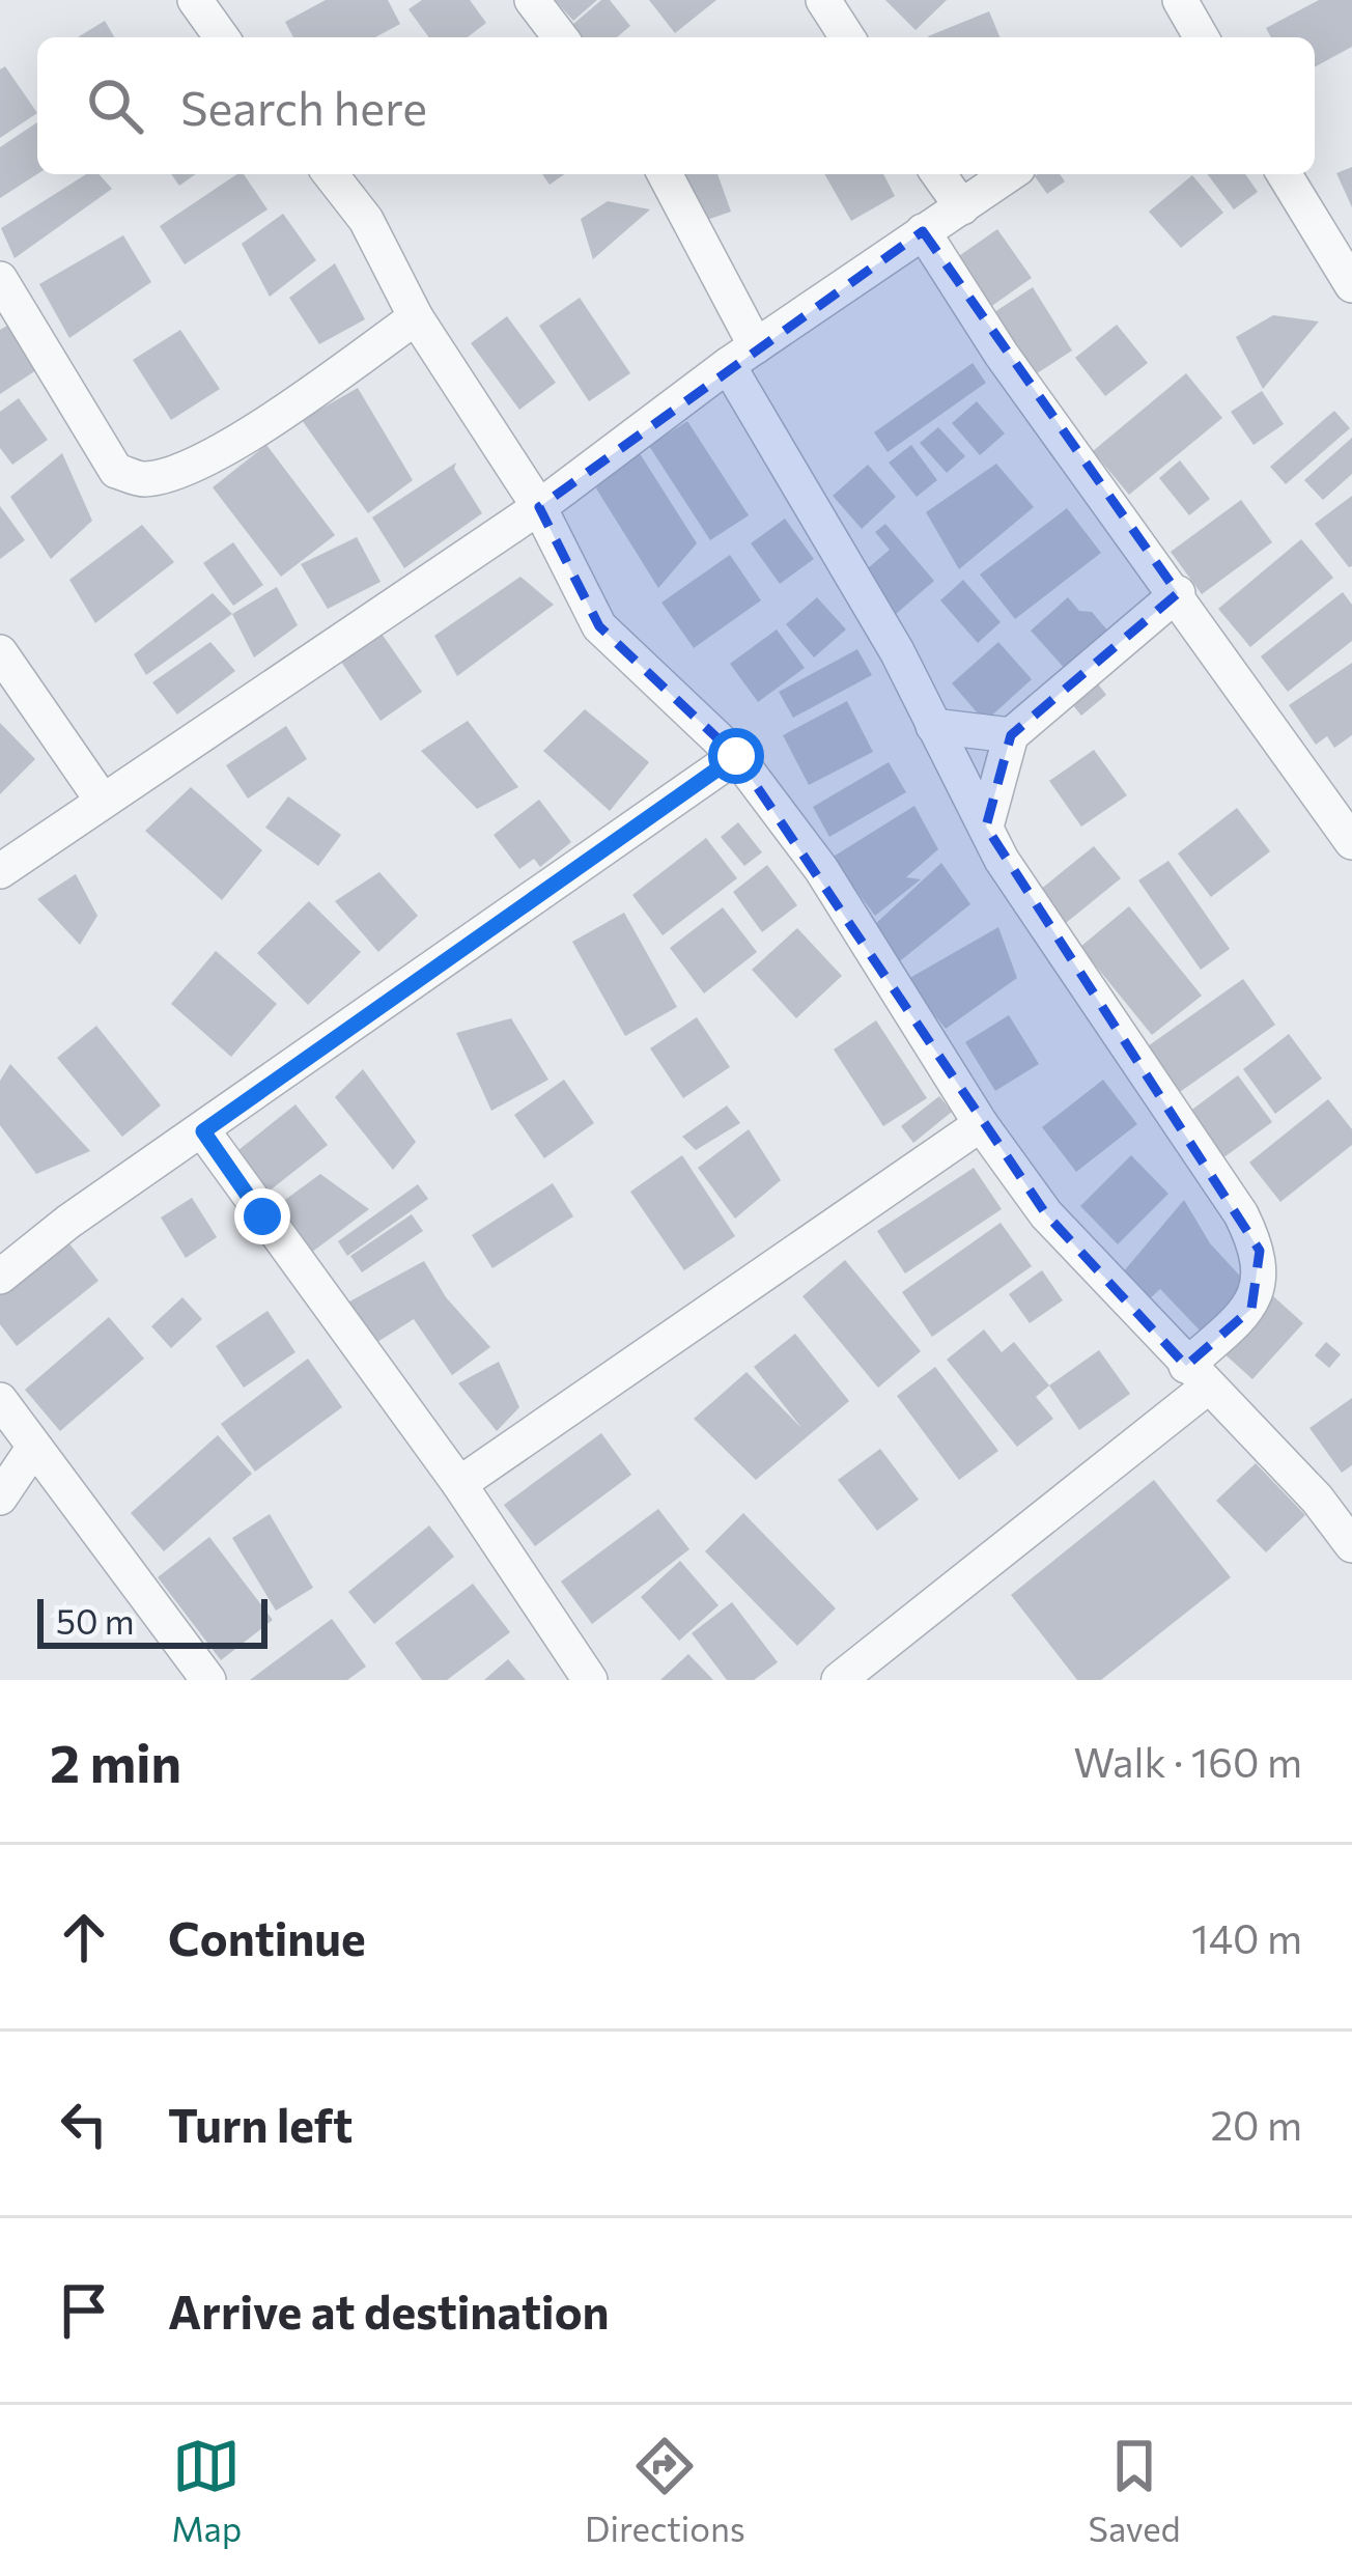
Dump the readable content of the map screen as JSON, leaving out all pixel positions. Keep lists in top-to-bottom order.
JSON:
{
  "scale_bar": "50 m",
  "page": {
    "search": "Search here",
    "scale": "50 m",
    "heading": ["2 min", "Walk · 160 m"],
    "list": [
      ["Continue", "140 m"],
      ["Turn left", "20 m"],
      "Arrive at destination"
    ],
    "nav": ["Map", "Directions", "Saved"]
  }
}
